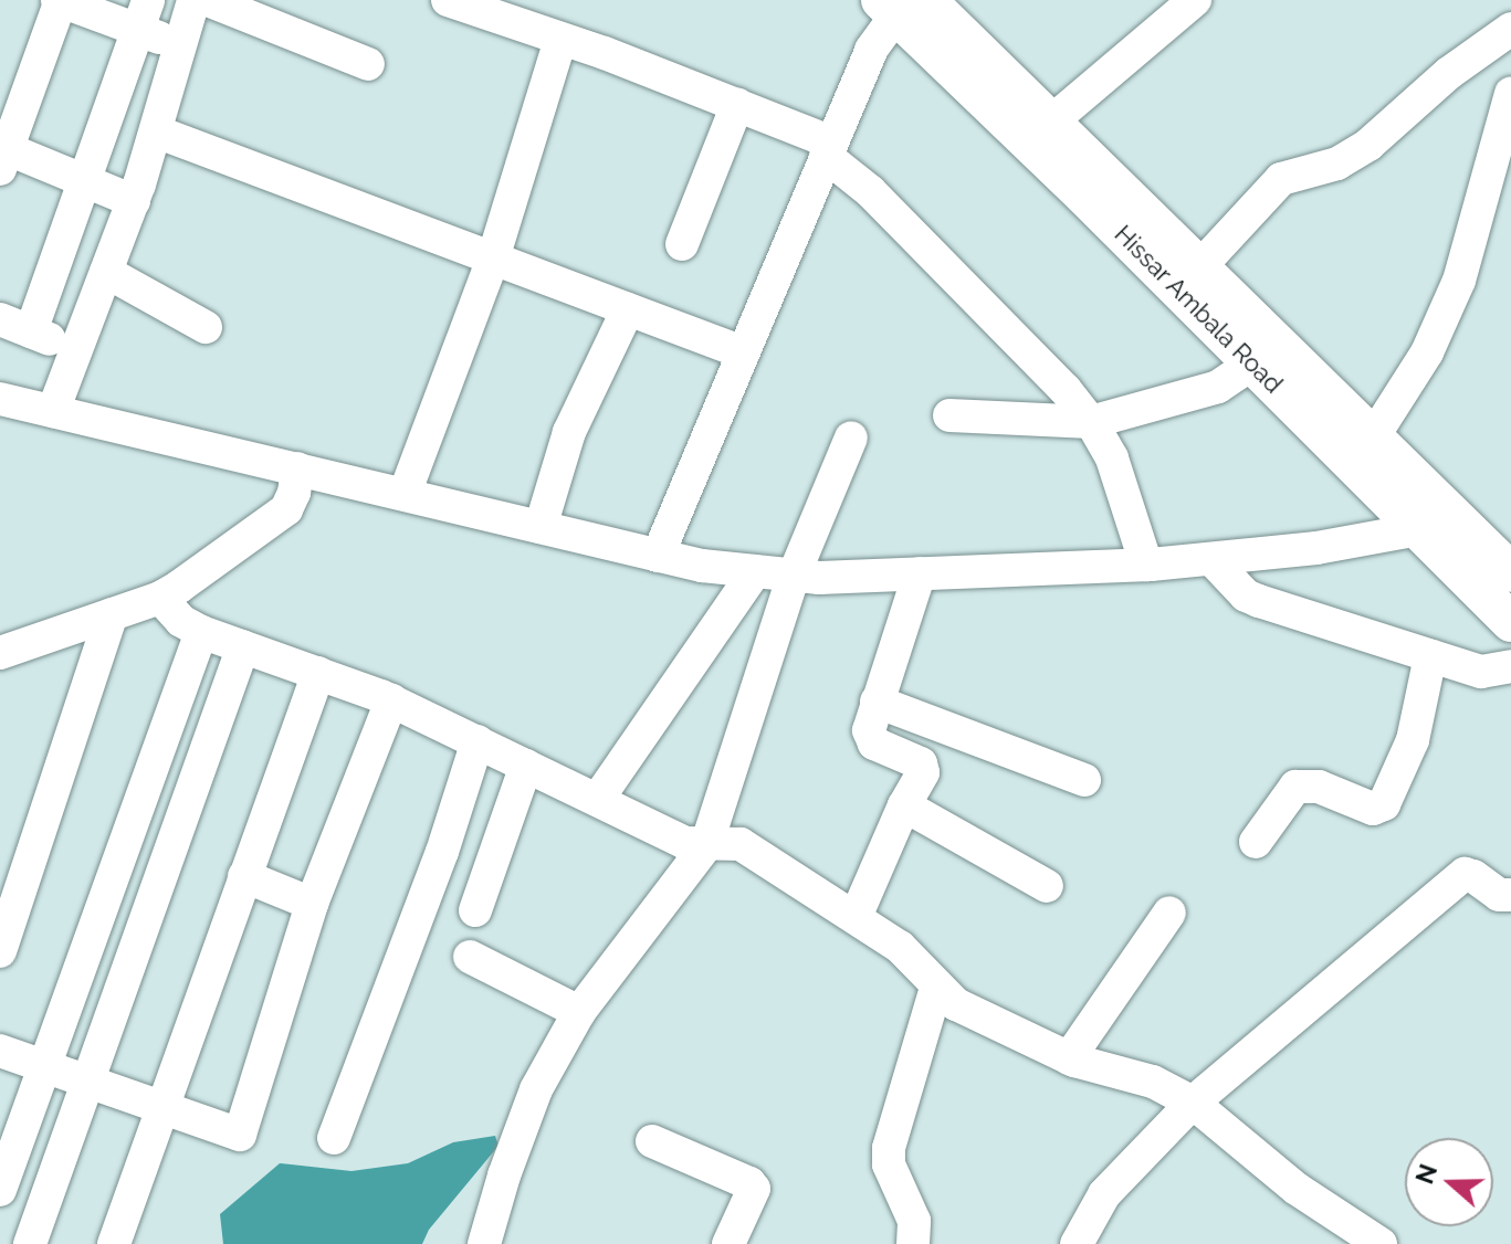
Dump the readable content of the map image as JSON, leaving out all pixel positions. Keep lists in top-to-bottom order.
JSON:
{
  "streets": {
    "main road": ["Hissar Ambala Road"]
  },
  "north": "left"
}
